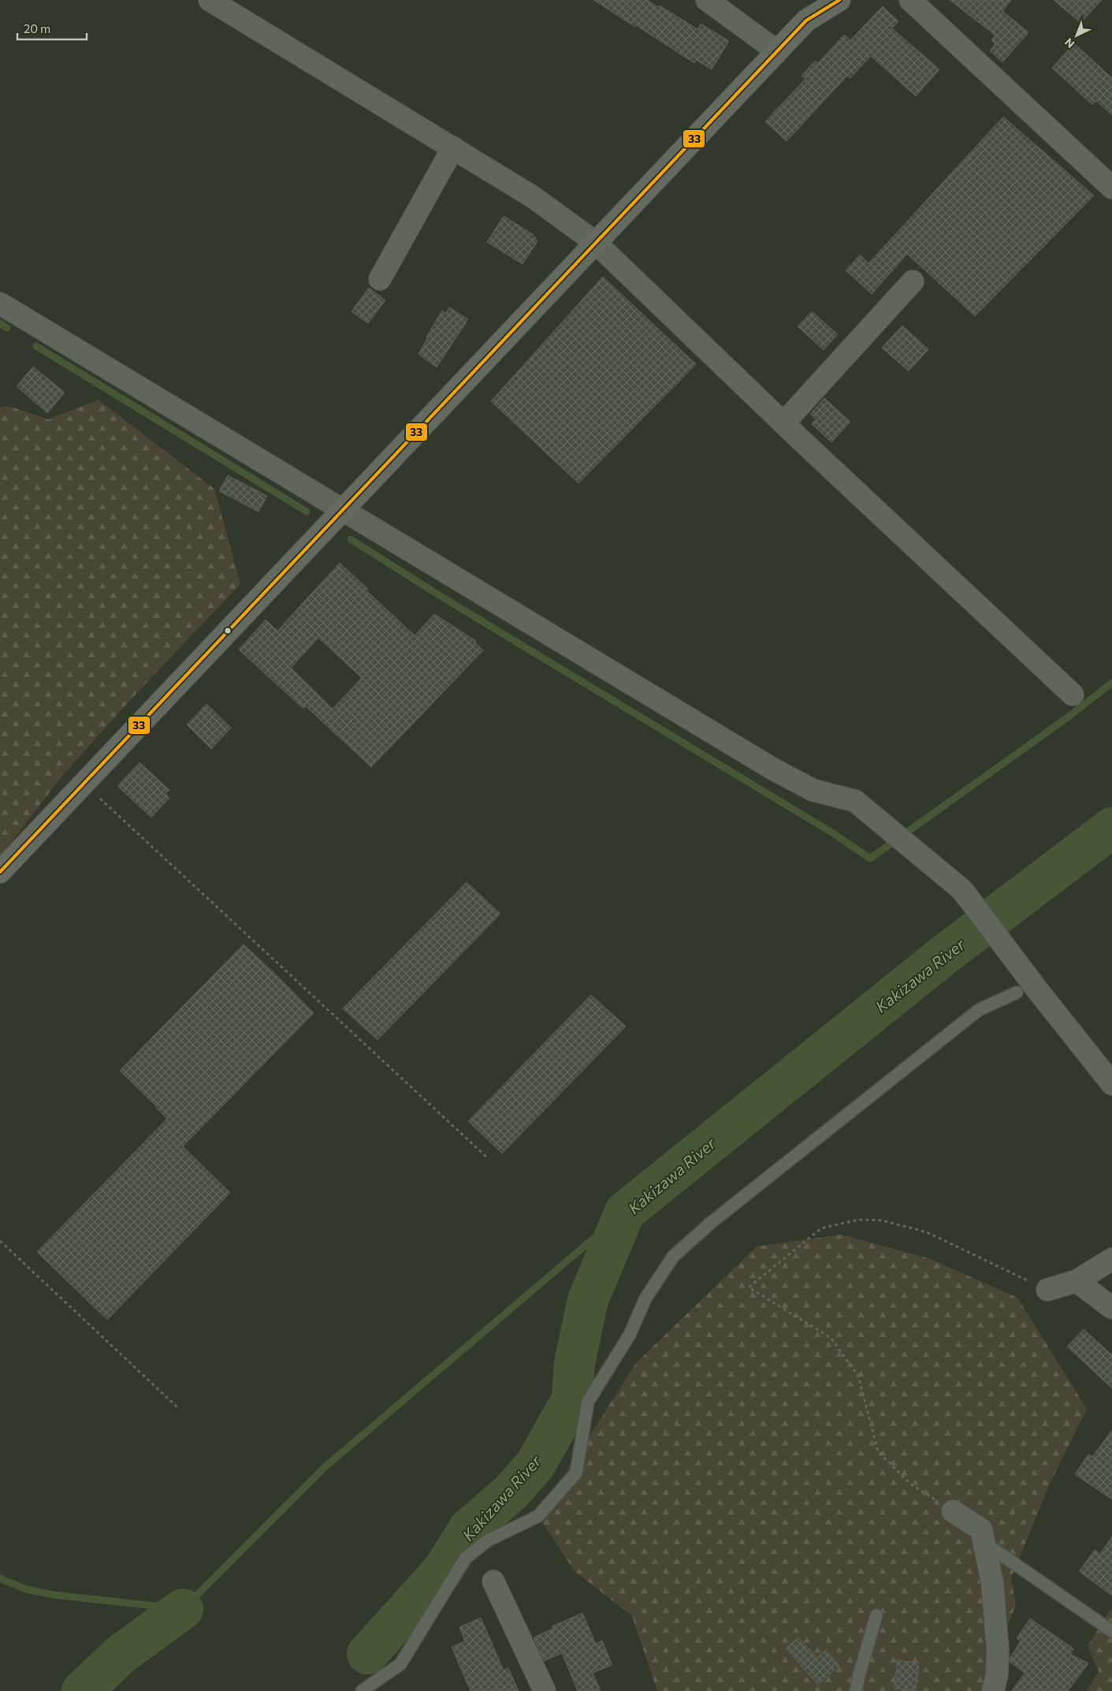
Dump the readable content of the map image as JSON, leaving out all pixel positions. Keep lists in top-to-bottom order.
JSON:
{
  "water": ["Kakizawa River"],
  "lines": ["transit line 33"],
  "scale_bar": "20 m",
  "north": "bottom left"
}
